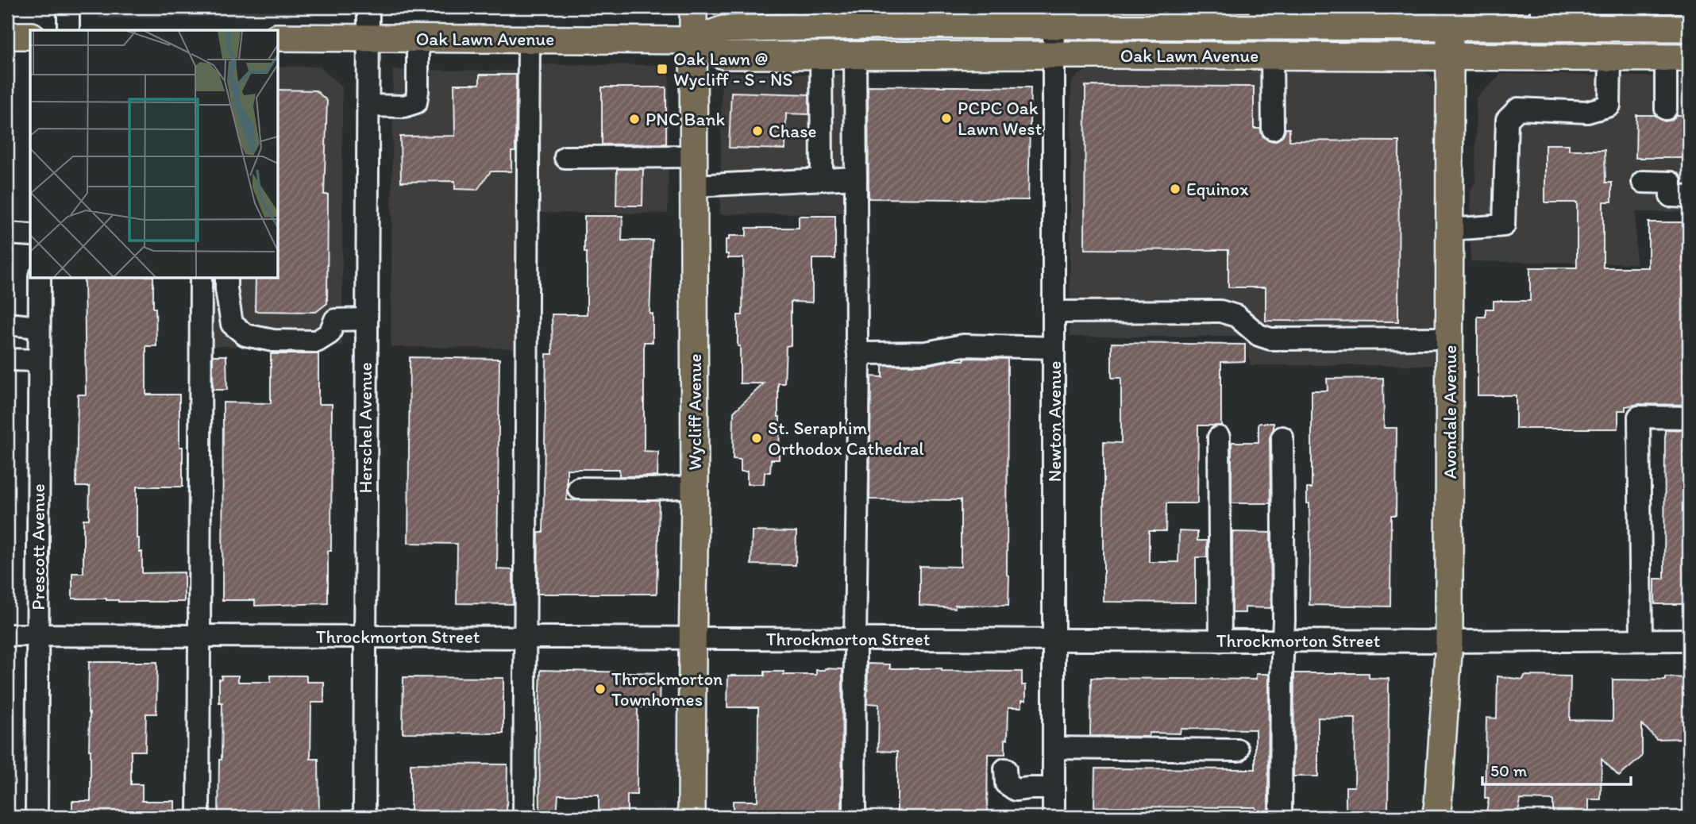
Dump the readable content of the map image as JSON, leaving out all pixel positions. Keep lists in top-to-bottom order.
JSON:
{
  "streets": {
    "main road": ["Oak Lawn Avenue", "Wycliff Avenue", "Avondale Avenue"],
    "street": [
      "Newton Avenue",
      "Herschel Avenue",
      "Prescott Avenue",
      "Throckmorton Street"
    ]
  },
  "crossings": [
    ["Oak Lawn Avenue", "Wycliff Avenue"],
    ["Oak Lawn Avenue", "Avondale Avenue"],
    ["Oak Lawn Avenue", "Newton Avenue"],
    ["Oak Lawn Avenue", "Herschel Avenue"],
    ["Wycliff Avenue", "Throckmorton Street"],
    ["Avondale Avenue", "Throckmorton Street"],
    ["Newton Avenue", "Throckmorton Street"],
    ["Herschel Avenue", "Throckmorton Street"],
    ["Prescott Avenue", "Throckmorton Street"]
  ],
  "places": {
    "transit": ["Oak Lawn @ Wycliff - S - NS"],
    "other": [
      "PCPC Oak Lawn West",
      "PNC Bank",
      "Chase",
      "Equinox",
      "St. Seraphim Orthodox Cathedral",
      "Throckmorton Townhomes"
    ]
  },
  "scale_bar": "50 m"
}
